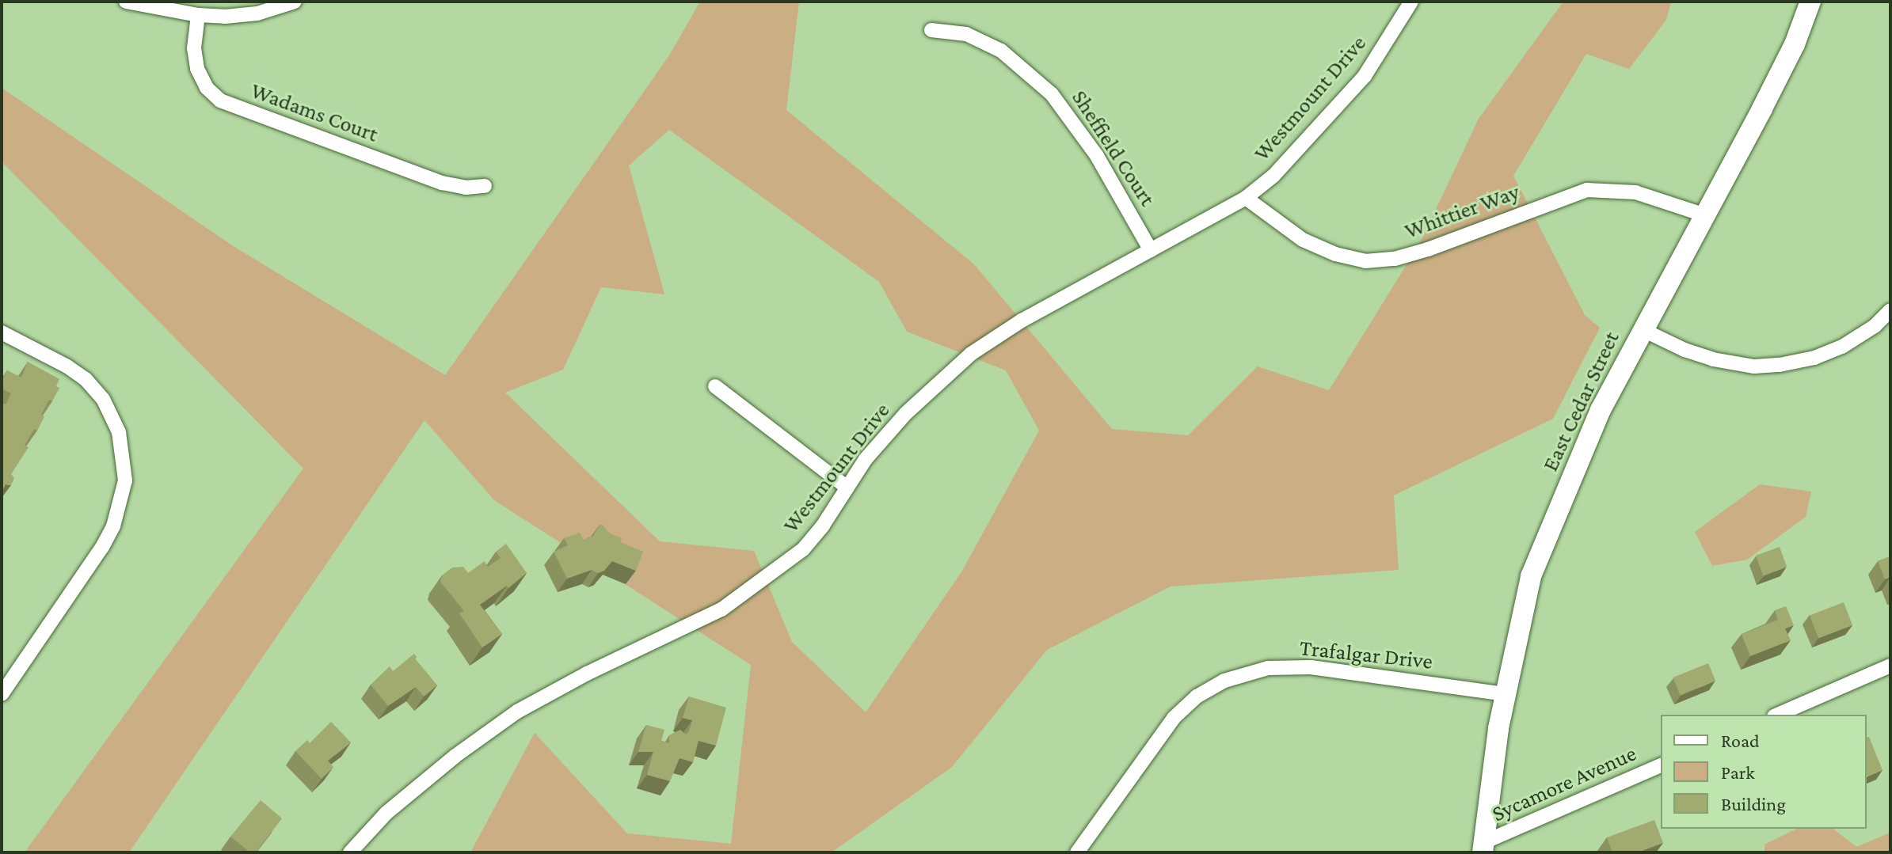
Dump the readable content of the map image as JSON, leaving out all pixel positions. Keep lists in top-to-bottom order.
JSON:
{
  "streets": {
    "main road": ["East Cedar Street"],
    "street": [
      "Westmount Drive",
      "Wadams Court",
      "Sheffield Court",
      "Whittier Way",
      "Trafalgar Drive",
      "Sycamore Avenue"
    ]
  },
  "crossings": [
    ["Westmount Drive", "Sheffield Court"],
    ["Westmount Drive", "Whittier Way"],
    ["Whittier Way", "East Cedar Street"],
    ["East Cedar Street", "Trafalgar Drive"],
    ["East Cedar Street", "Sycamore Avenue"]
  ],
  "legend": ["Road", "Park", "Building"]
}
